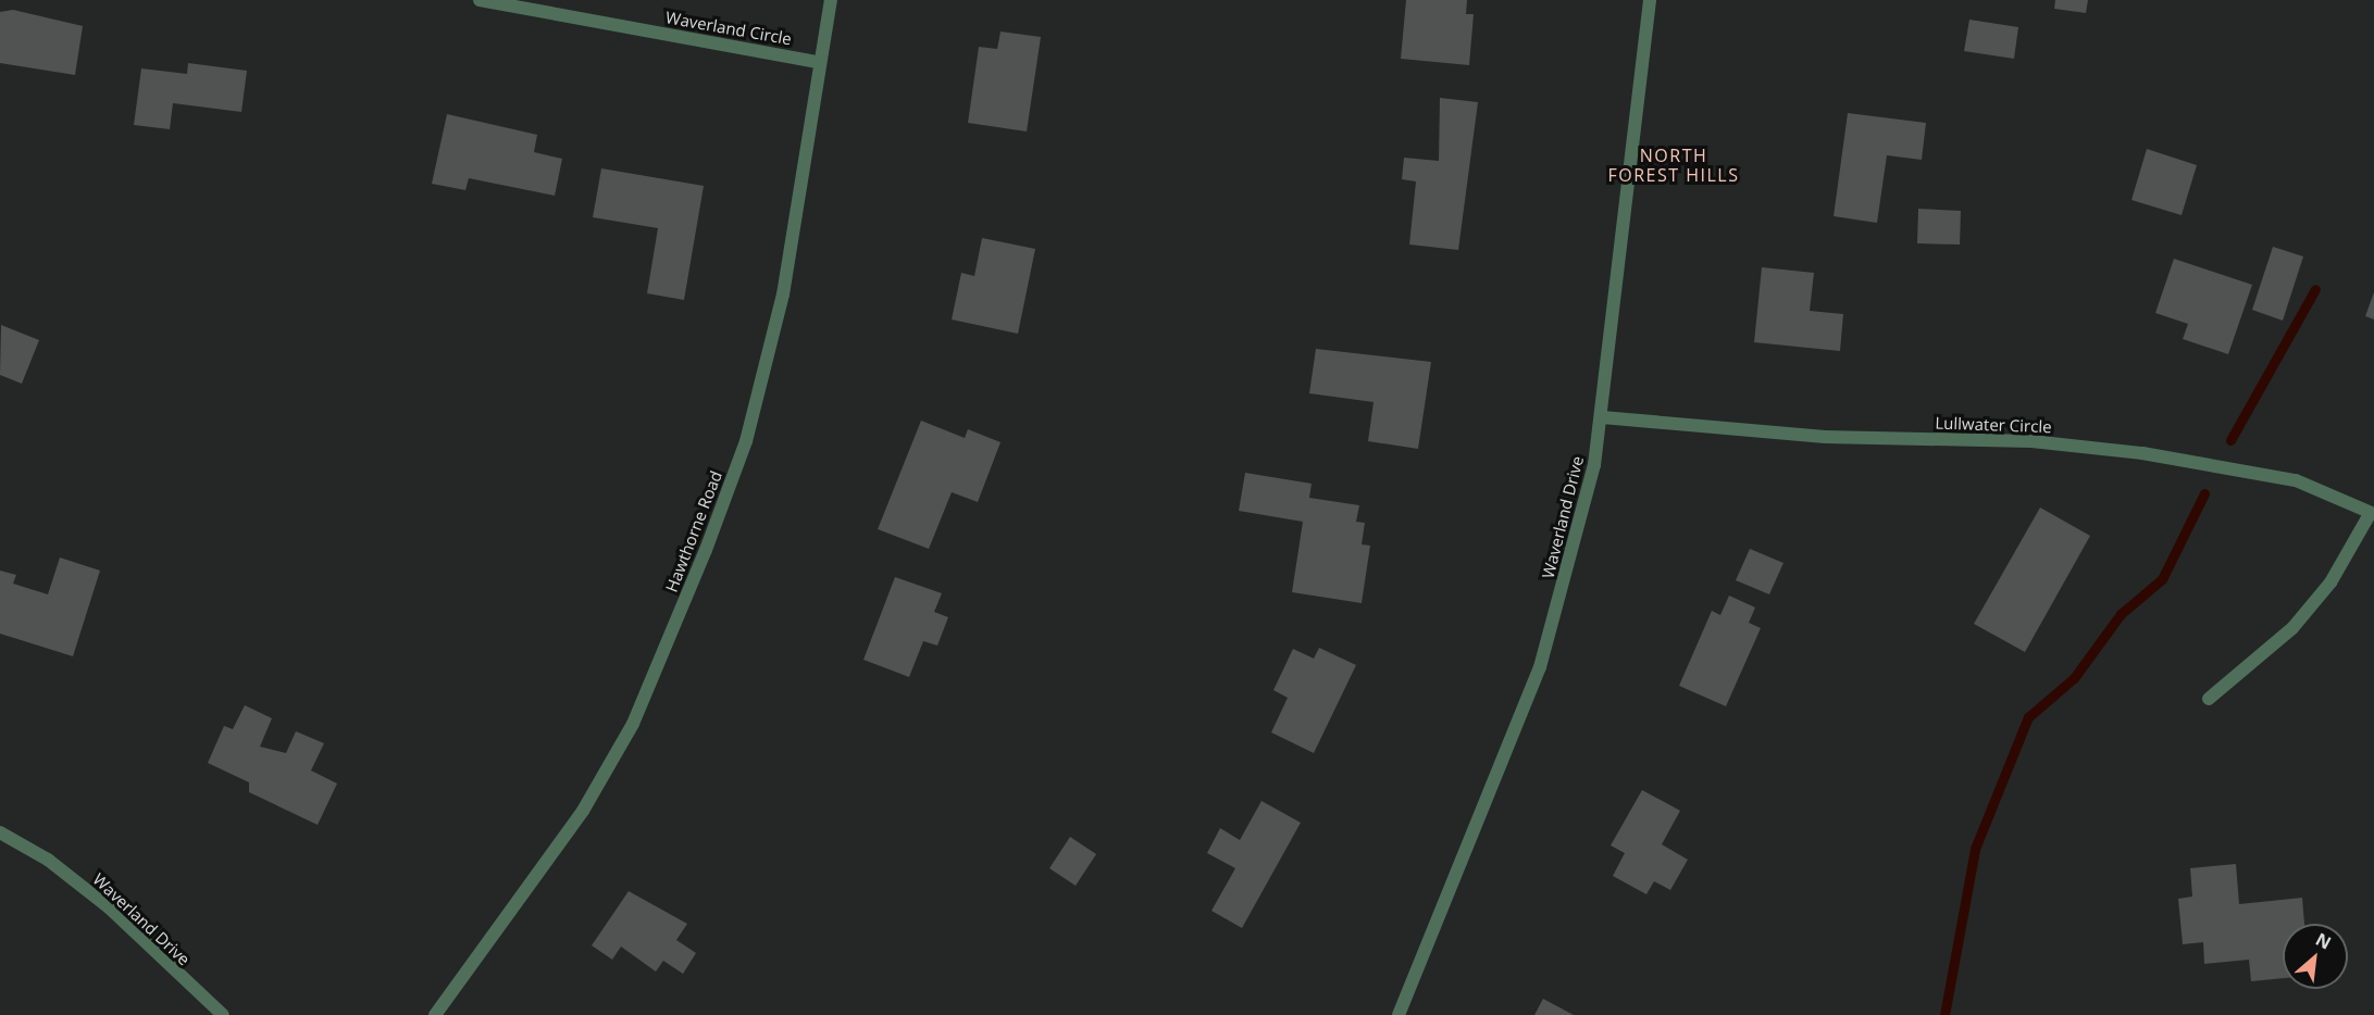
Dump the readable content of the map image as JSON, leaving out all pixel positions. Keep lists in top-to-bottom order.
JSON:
{
  "streets": {
    "street": [
      "Waverland Circle",
      "Lullwater Circle",
      "Waverland Drive",
      "Hawthorne Road"
    ]
  },
  "crossings": [
    ["Waverland Circle", "Hawthorne Road"],
    ["Lullwater Circle", "Waverland Drive"]
  ],
  "districts": ["NORTH FOREST HILLS"],
  "north": "top right"
}
